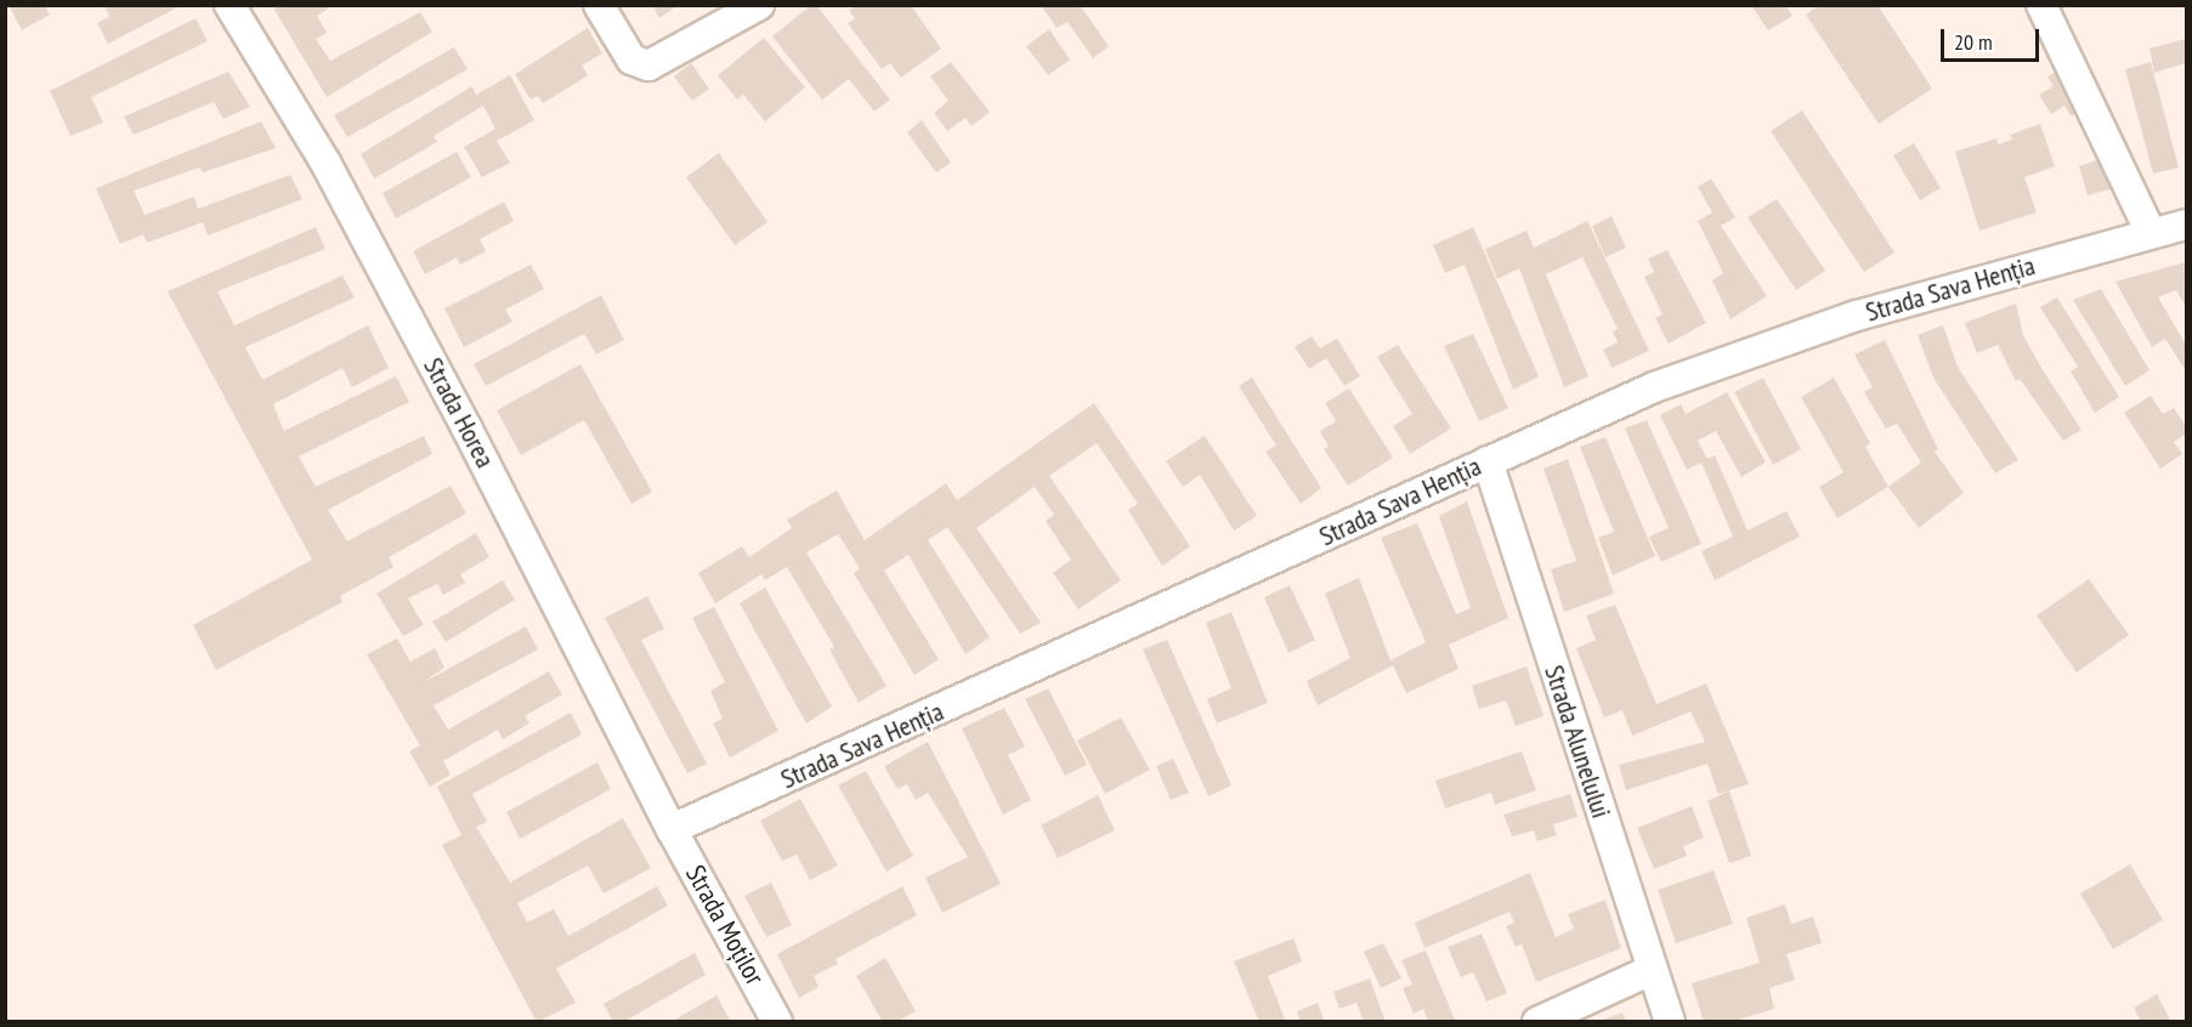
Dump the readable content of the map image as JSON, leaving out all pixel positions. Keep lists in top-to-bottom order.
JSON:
{
  "streets": {
    "street": [
      "Strada Sava Henția",
      "Strada Horea",
      "Strada Alunelului",
      "Strada Moților"
    ]
  },
  "crossings": [
    ["Strada Sava Henția", "Strada Horea"],
    ["Strada Sava Henția", "Strada Alunelului"],
    ["Strada Sava Henția", "Strada Moților"],
    ["Strada Horea", "Strada Moților"]
  ],
  "scale_bar": "20 m"
}
